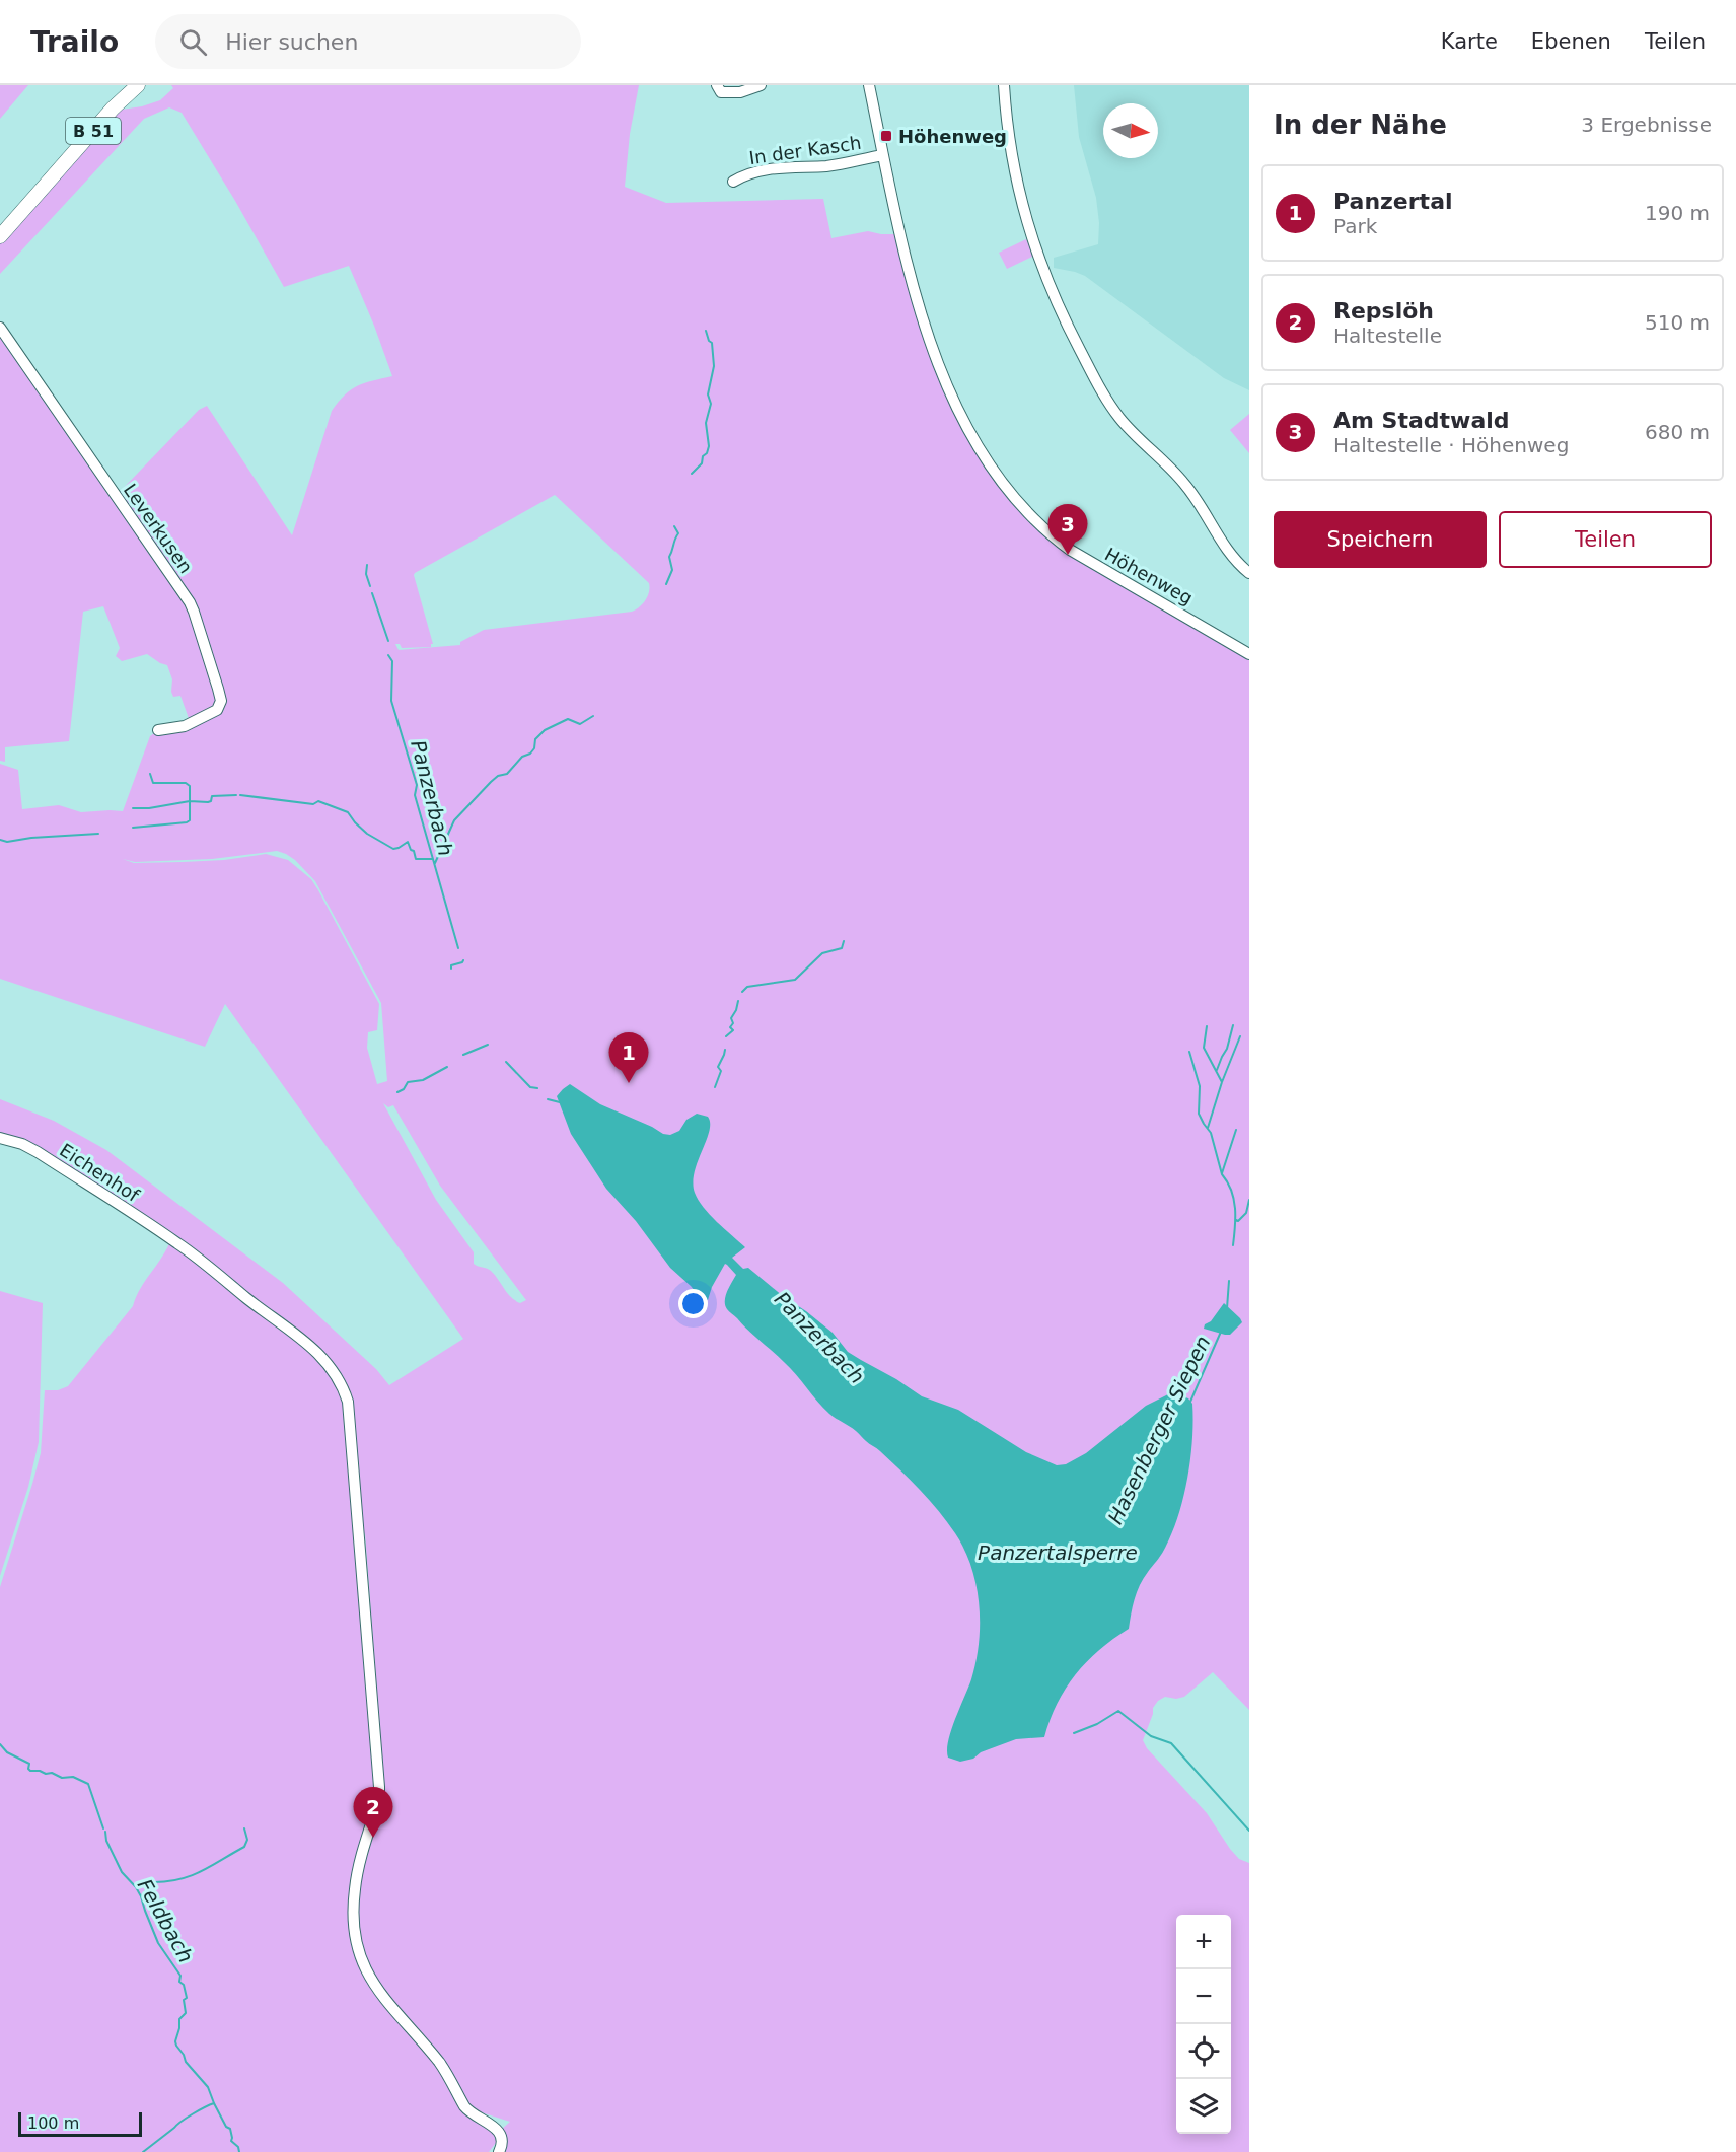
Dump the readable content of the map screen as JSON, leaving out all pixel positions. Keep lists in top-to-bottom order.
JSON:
{
  "streets": {
    "main road": ["B 51"],
    "street": [
      "In der Kasch",
      "Leverkusen",
      "Höhenweg",
      "Eichenhof"
    ]
  },
  "crossings": [
    ["In der Kasch", "Höhenweg"]
  ],
  "water": [
    "Panzerbach",
    "Hasenberger Siepen",
    "Panzertalsperre",
    "Feldbach"
  ],
  "places": {
    "transit": ["Höhenweg"]
  },
  "scale_bar": "100 m",
  "north": "right",
  "page": {
    "header": "Trailo",
    "search": "Hier suchen",
    "nav": ["Karte", "Ebenen", "Teilen"],
    "heading": ["In der Nähe", "3 Ergebnisse"],
    "list": [
      {
        "mark": "1",
        "name": "Panzertal",
        "note": "Park",
        "value": "190 m"
      },
      {
        "mark": "2",
        "name": "Repslöh",
        "note": "Haltestelle",
        "value": "510 m"
      },
      {
        "mark": "3",
        "name": "Am Stadtwald",
        "note": "Haltestelle · Höhenweg",
        "value": "680 m"
      }
    ],
    "buttons": ["Speichern", "Teilen"],
    "pins": ["3", "1", "2"],
    "map_buttons": ["+", "−"],
    "scale": "100 m"
  }
}
